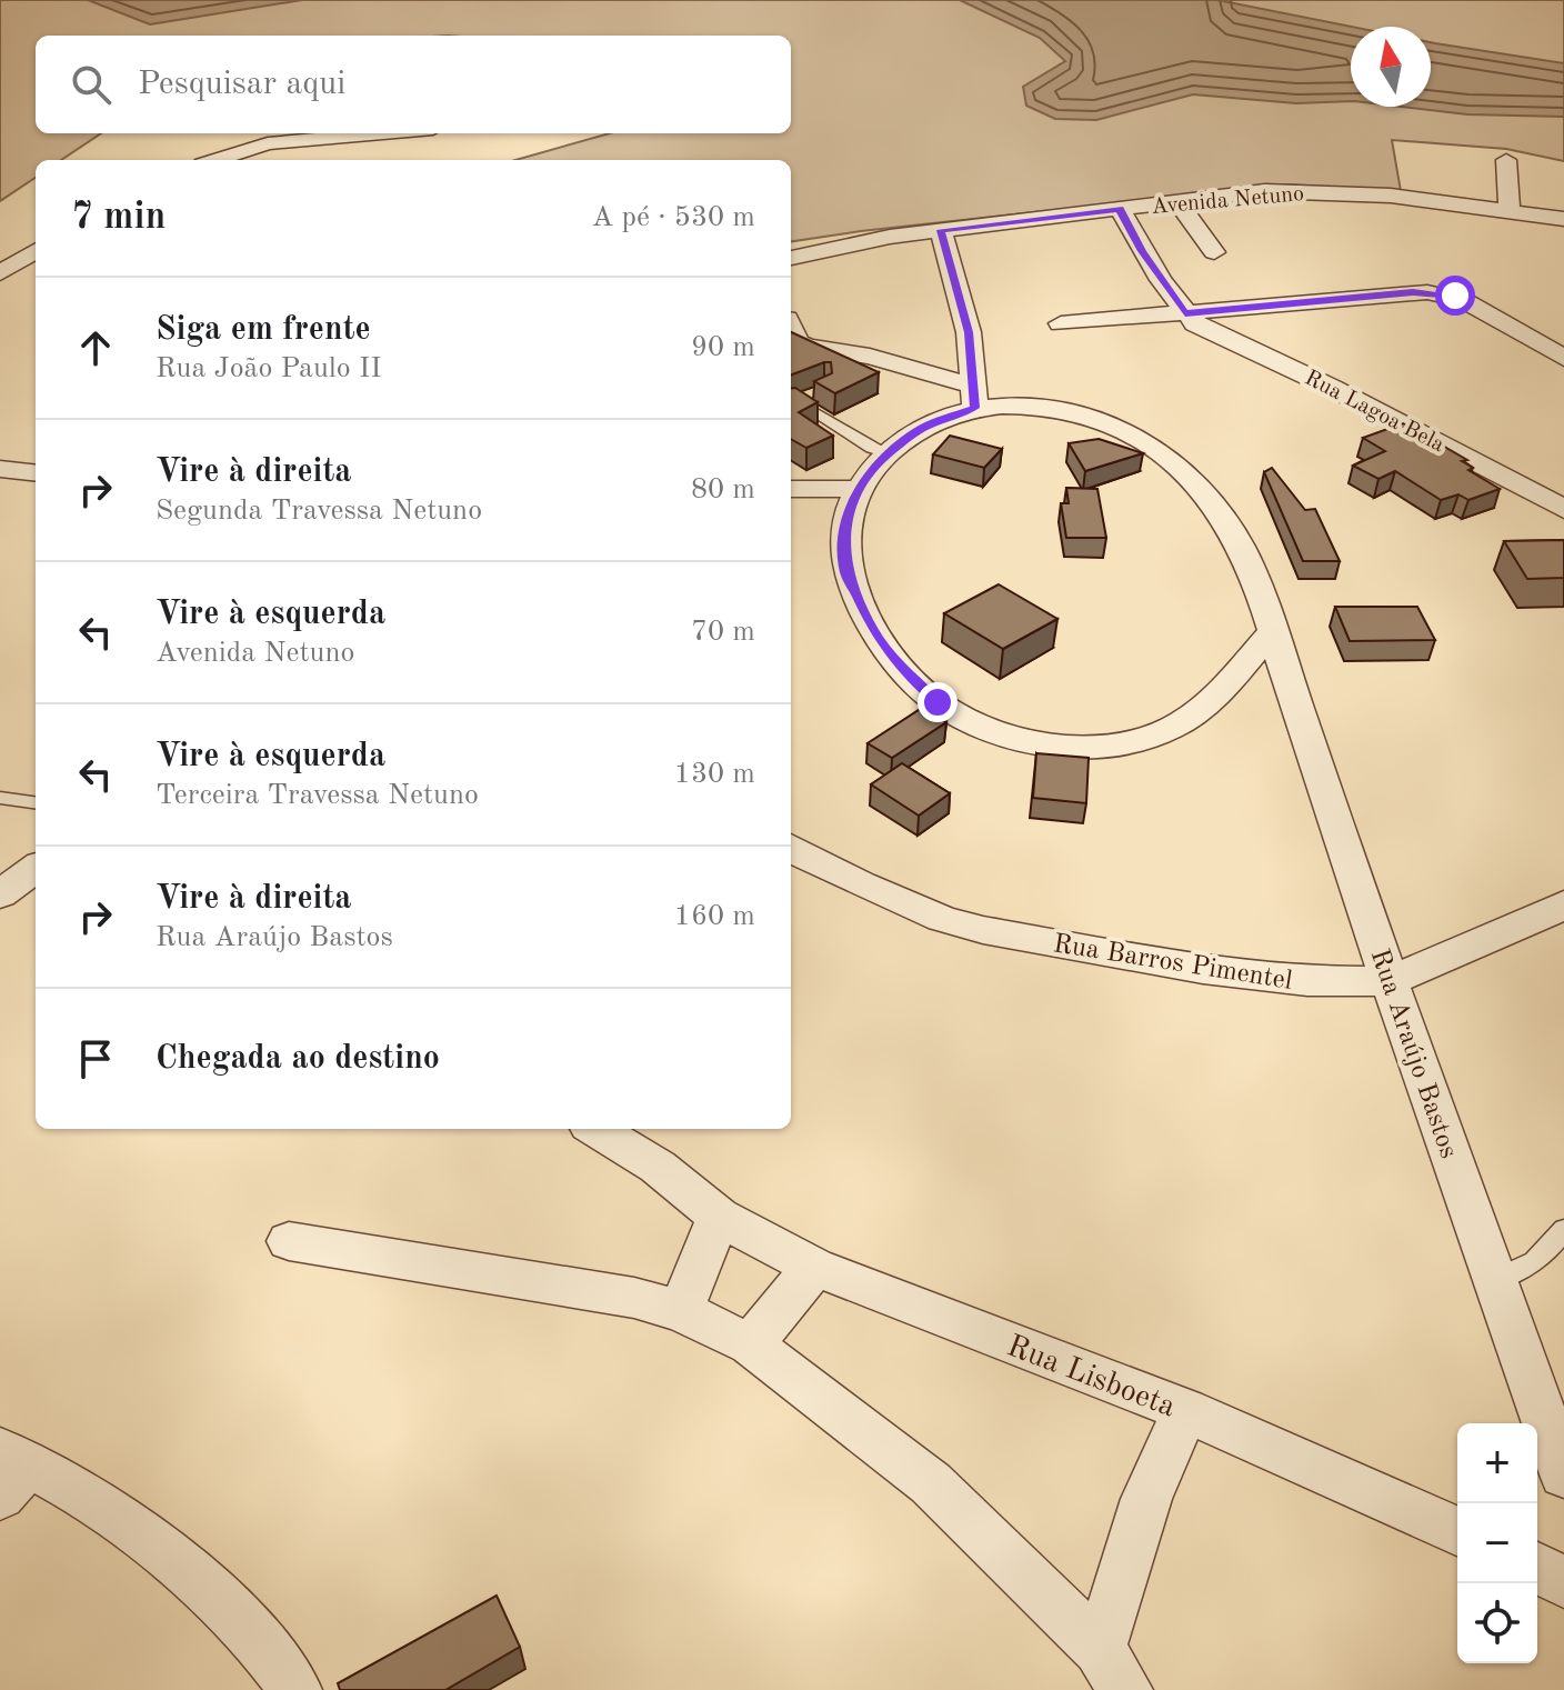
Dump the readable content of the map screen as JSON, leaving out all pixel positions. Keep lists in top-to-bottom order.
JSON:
{
  "streets": {
    "street": [
      "Avenida Netuno",
      "Rua Lagoa Bela",
      "Rua Barros Pimentel",
      "Rua Araújo Bastos",
      "Rua Lisboeta"
    ]
  },
  "crossings": [
    ["Rua Barros Pimentel", "Rua Araújo Bastos"]
  ],
  "north": "top",
  "page": {
    "search": "Pesquisar aqui",
    "heading": ["7 min", "A pé · 530 m"],
    "list": [
      ["Siga em frente", "Rua João Paulo II", "90 m"],
      ["Vire à direita", "Segunda Travessa Netuno", "80 m"],
      ["Vire à esquerda", "Avenida Netuno", "70 m"],
      ["Vire à esquerda", "Terceira Travessa Netuno", "130 m"],
      ["Vire à direita", "Rua Araújo Bastos", "160 m"],
      "Chegada ao destino"
    ],
    "map_buttons": ["+", "−"]
  }
}
